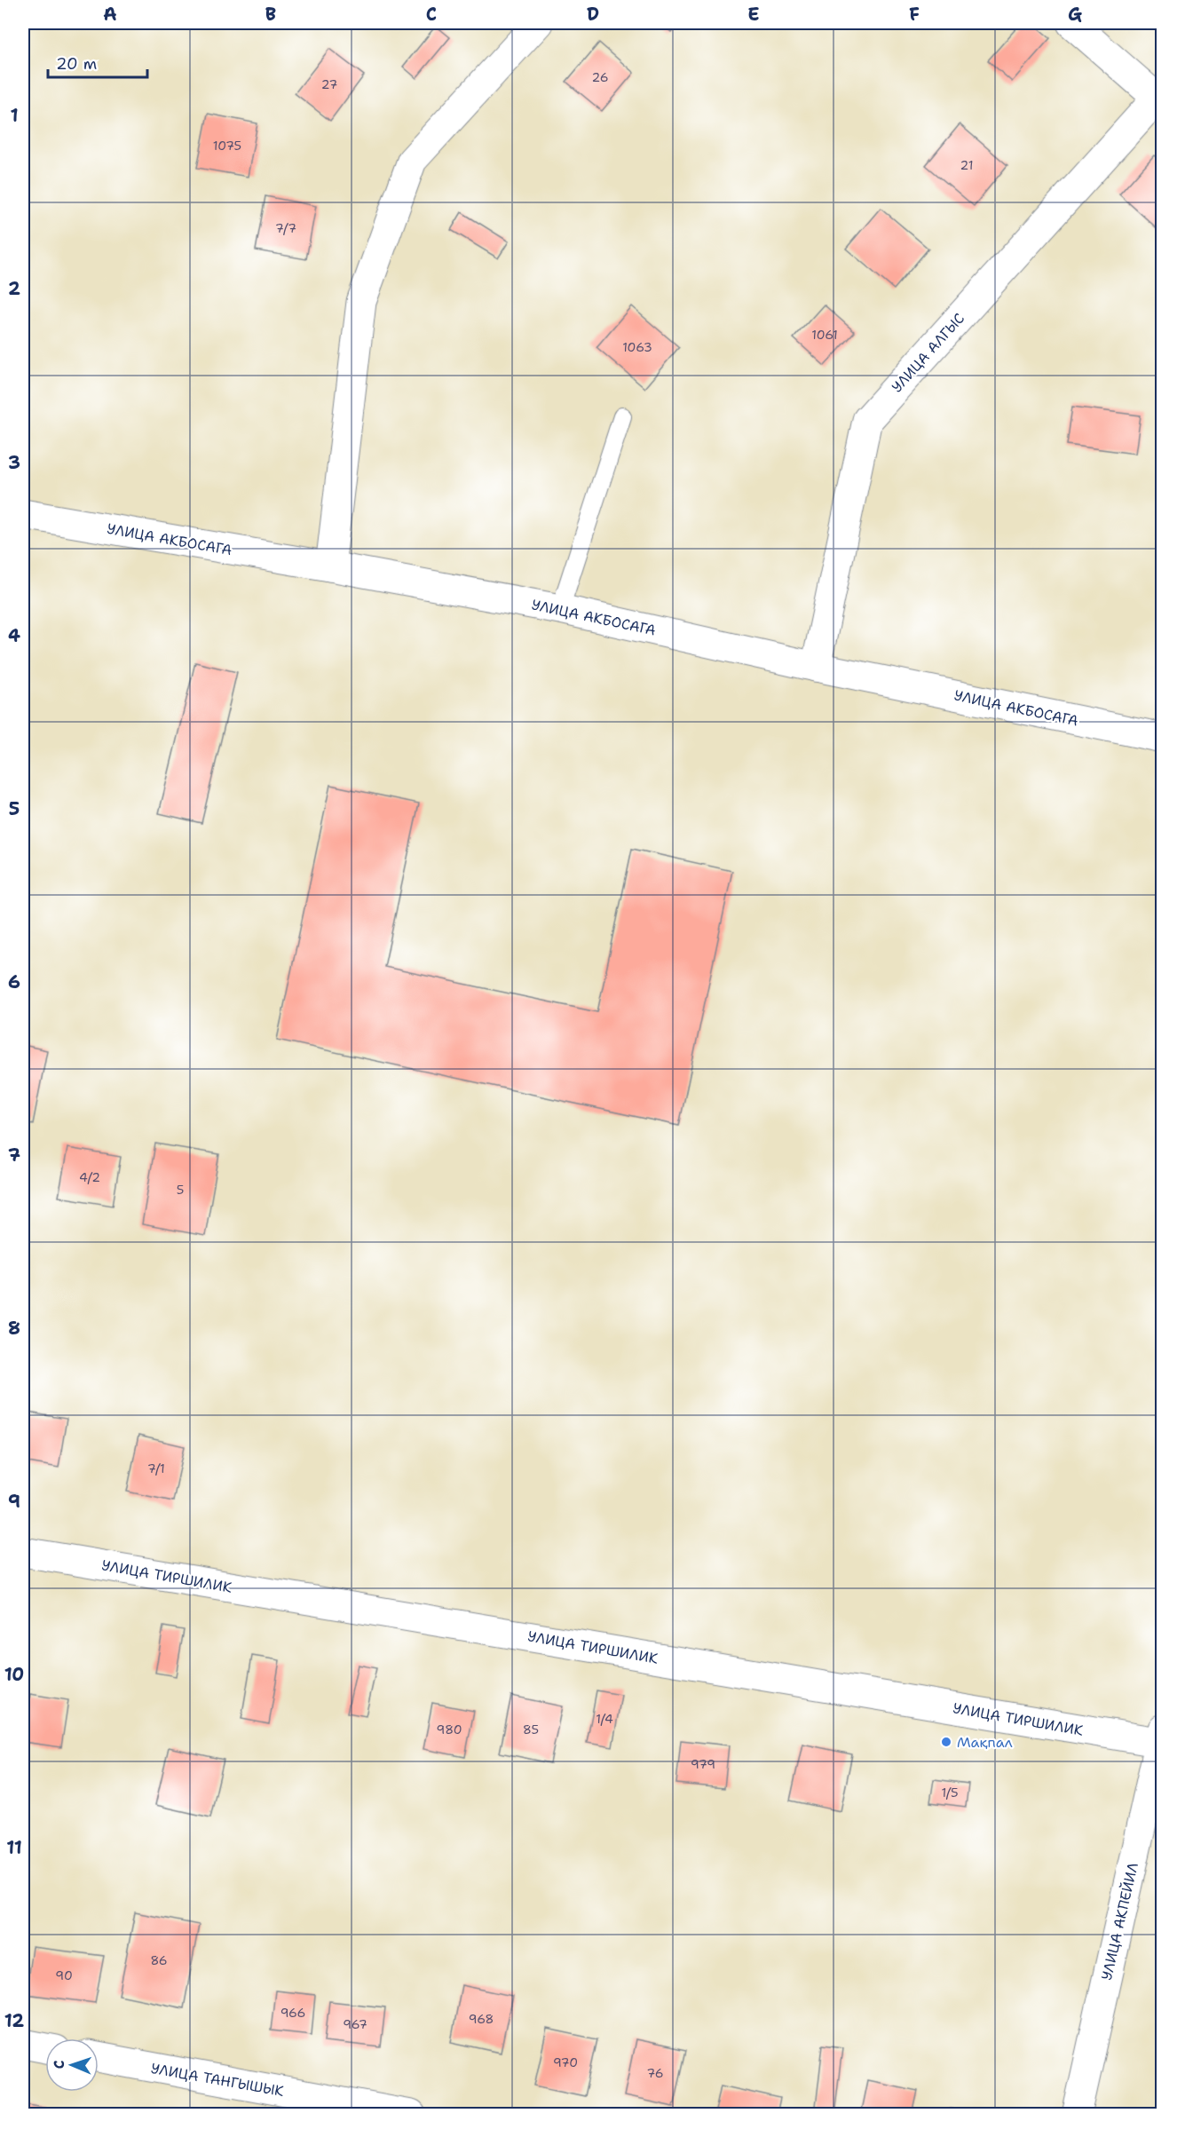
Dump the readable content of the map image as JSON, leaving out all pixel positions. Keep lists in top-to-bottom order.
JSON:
{
  "streets": {
    "street": [
      "УЛИЦА АЛГЫС",
      "УЛИЦА АКБОСАГА",
      "УЛИЦА ТИРШИЛИК",
      "УЛИЦА АКПЕЙИЛ",
      "УЛИЦА ТАНГЫШЫК"
    ]
  },
  "crossings": [
    ["УЛИЦА АЛГЫС", "УЛИЦА АКБОСАГА"],
    ["УЛИЦА ТИРШИЛИК", "УЛИЦА АКПЕЙИЛ"]
  ],
  "places": ["Мақпал"],
  "house_numbers": [
    "26",
    "27",
    "1075",
    "21",
    "7/7",
    "1061",
    "1063",
    "4/2",
    "5",
    "7/1",
    "1/4",
    "980",
    "85",
    "979",
    "1/5",
    "86",
    "90",
    "966",
    "968",
    "967",
    "970",
    "76"
  ],
  "scale_bar": "20 m",
  "north": "left",
  "grid": {
    "columns": [
      "A",
      "B",
      "C",
      "D",
      "E",
      "F",
      "G"
    ],
    "rows": [
      "1",
      "2",
      "3",
      "4",
      "5",
      "6",
      "7",
      "8",
      "9",
      "10",
      "11",
      "12"
    ]
  }
}
